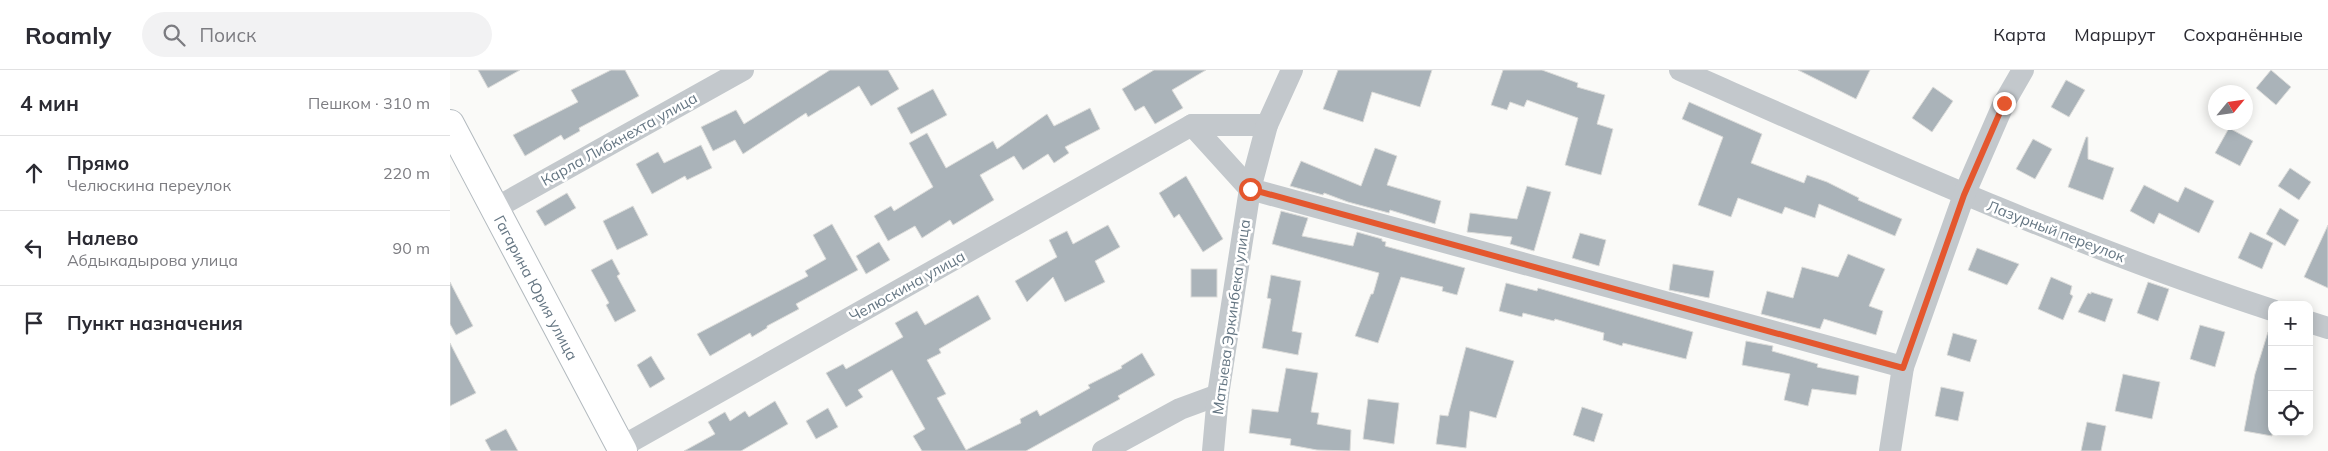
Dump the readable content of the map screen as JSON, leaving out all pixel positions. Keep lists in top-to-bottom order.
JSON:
{
  "streets": {
    "main road": ["Гагарина Юрия улица"],
    "street": [
      "Карла Либкнехта улица",
      "Лазурный переулок",
      "Челюскина улица",
      "Матыева Эркинбека улица"
    ]
  },
  "crossings": [
    ["Карла Либкнехта улица", "Гагарина Юрия улица"],
    ["Челюскина улица", "Гагарина Юрия улица"],
    ["Челюскина улица", "Матыева Эркинбека улица"]
  ],
  "north": "top right",
  "page": {
    "header": "Roamly",
    "search": "Поиск",
    "nav": ["Карта", "Маршрут", "Сохранённые"],
    "heading": ["4 мин", "Пешком · 310 m"],
    "list": [
      ["Прямо", "Челюскина переулок", "220 m"],
      ["Налево", "Абдыкадырова улица", "90 m"],
      "Пункт назначения"
    ],
    "map_buttons": ["+", "−"]
  }
}
